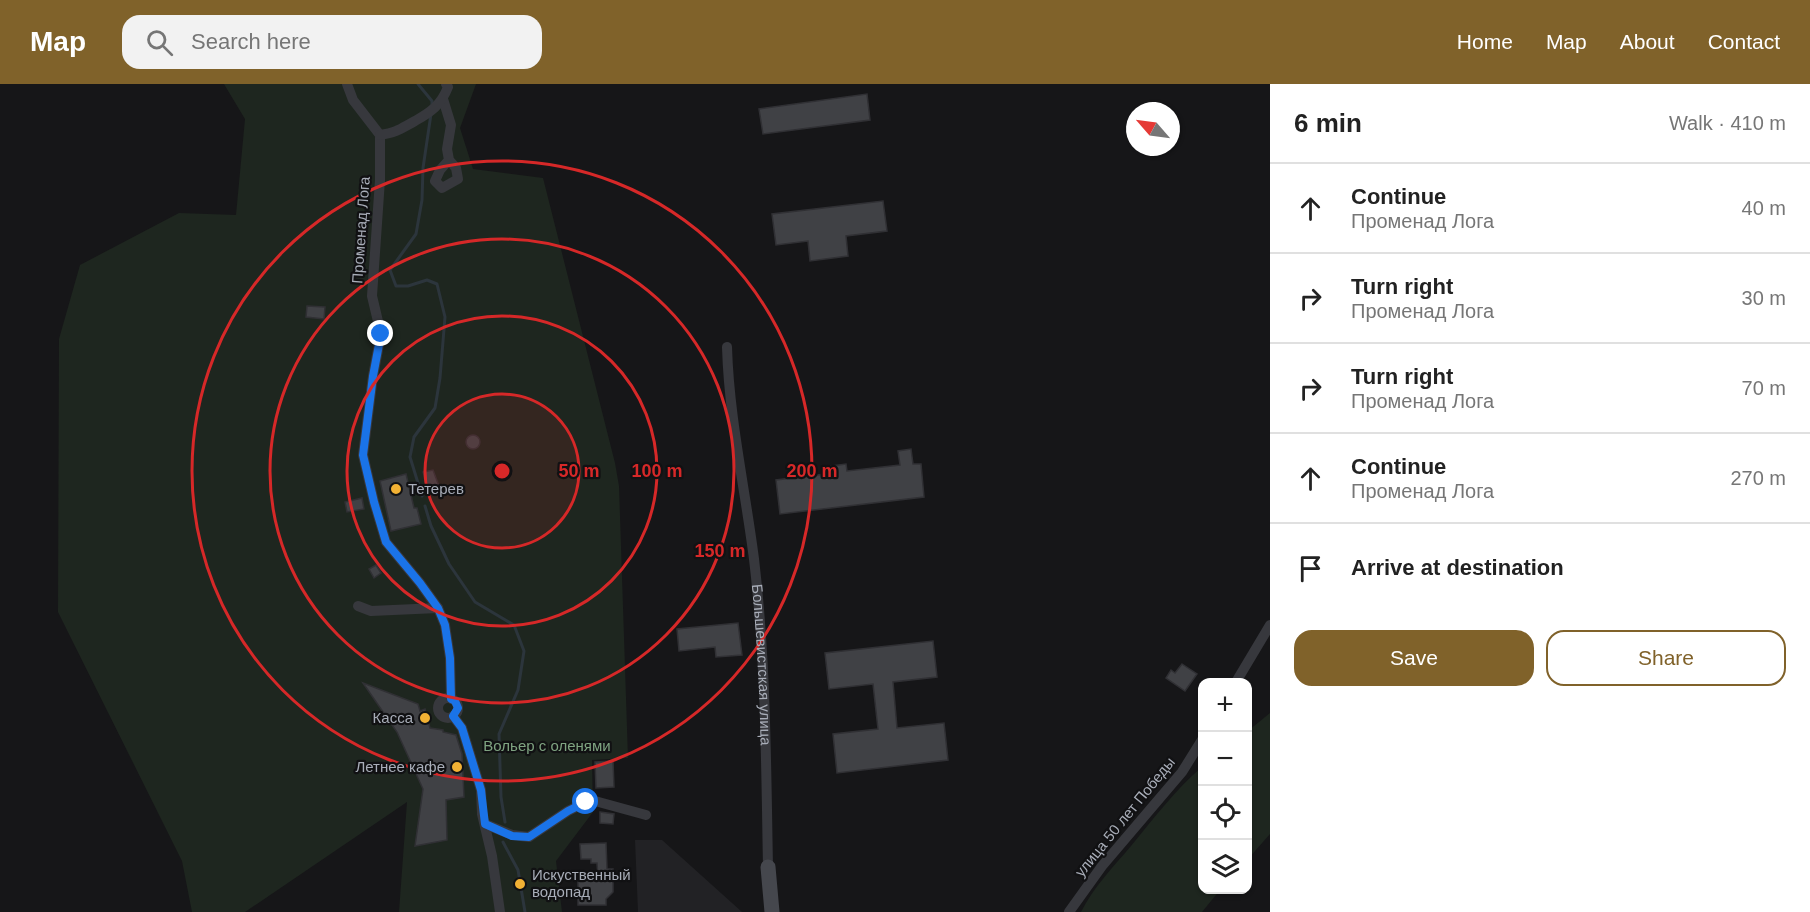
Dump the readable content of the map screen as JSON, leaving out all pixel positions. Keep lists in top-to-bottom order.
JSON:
{
  "streets": {
    "street": ["Променад Лога", "Большевистская улица", "улица 50 лет Победы"]
  },
  "parks": ["Вольер с оленями"],
  "places": [
    "Тетерев",
    "Касса",
    "Летнее кафе",
    "Искуственный водопад"
  ],
  "north": "top left",
  "page": {
    "header": "Map",
    "search": "Search here",
    "nav": [
      "Home",
      "Map",
      "About",
      "Contact"
    ],
    "heading": ["6 min", "Walk · 410 m"],
    "list": [
      ["Continue", "Променад Лога", "40 m"],
      ["Turn right", "Променад Лога", "30 m"],
      ["Turn right", "Променад Лога", "70 m"],
      ["Continue", "Променад Лога", "270 m"],
      "Arrive at destination"
    ],
    "buttons": ["Save", "Share"],
    "map_buttons": ["+", "−"]
  },
  "rings": [
    "50 m",
    "100 m",
    "200 m",
    "150 m"
  ]
}
